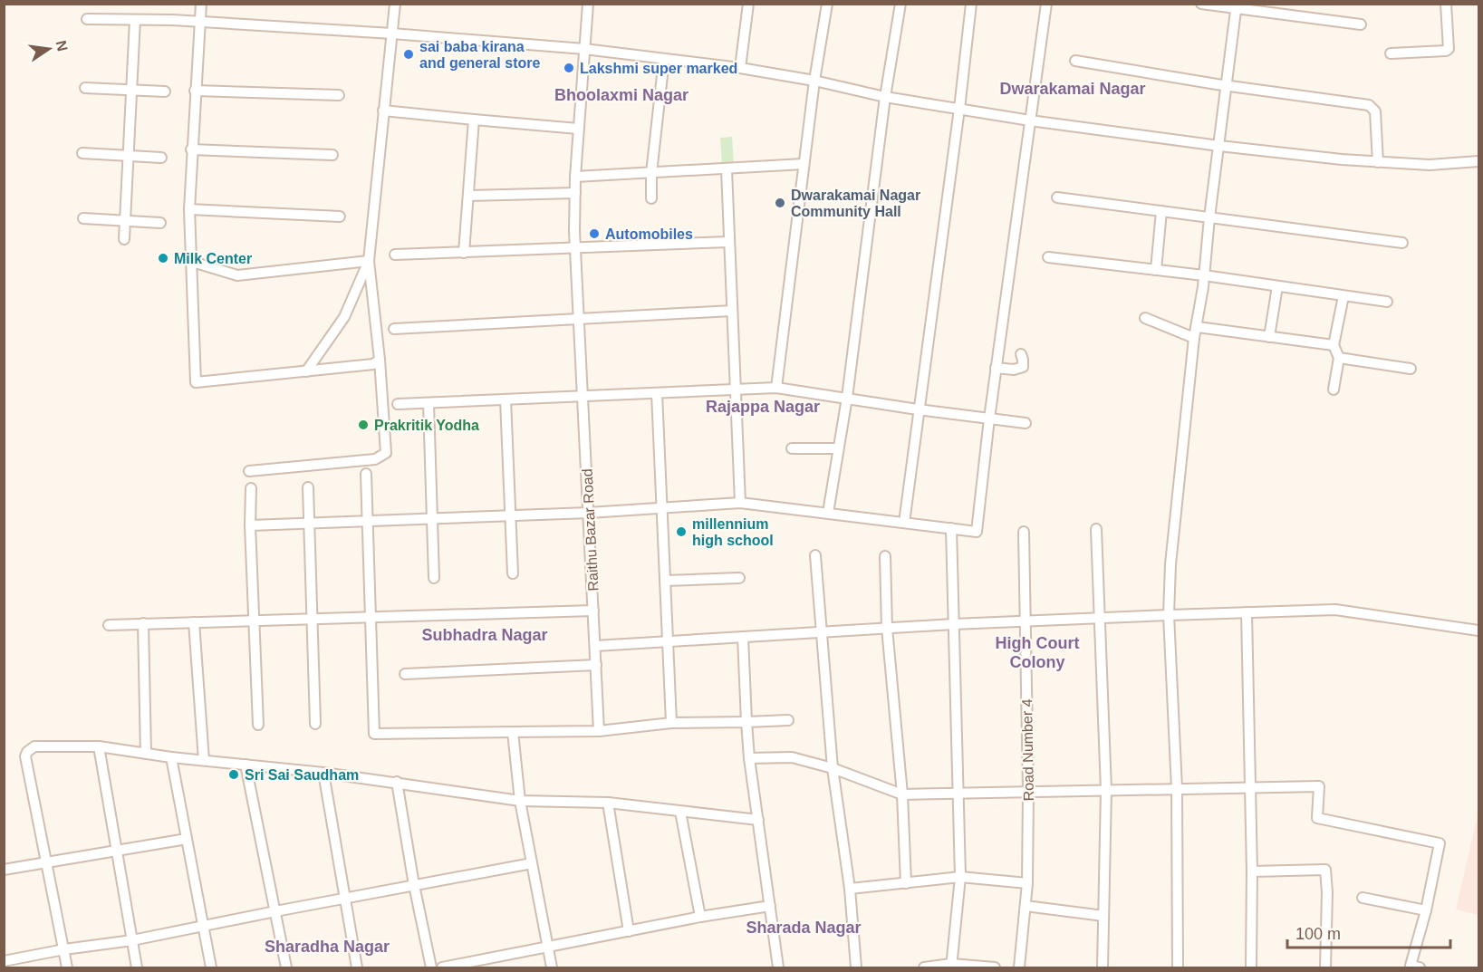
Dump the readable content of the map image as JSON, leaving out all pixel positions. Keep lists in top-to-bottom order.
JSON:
{
  "streets": {
    "street": ["Raithu Bazar Road", "Road Number 4"]
  },
  "districts": [
    "Dwarakamai Nagar",
    "Bhoolaxmi Nagar",
    "Rajappa Nagar",
    "Subhadra Nagar",
    "High Court Colony",
    "Sharada Nagar",
    "Sharadha Nagar"
  ],
  "places": [
    "sai baba kirana and general store",
    "Lakshmi super marked",
    "Dwarakamai Nagar Community Hall",
    "Automobiles",
    "Milk Center",
    "Prakritik Yodha",
    "millennium high school",
    "Sri Sai Saudham"
  ],
  "scale_bar": "100 m",
  "north": "right"
}
